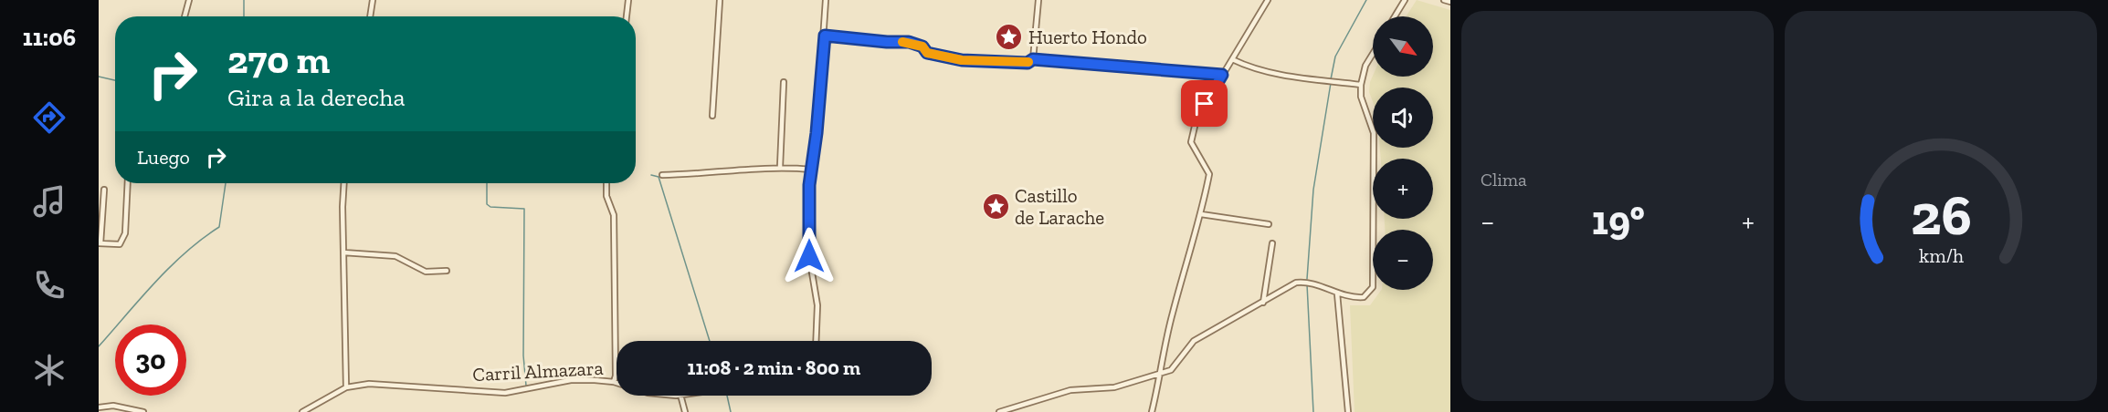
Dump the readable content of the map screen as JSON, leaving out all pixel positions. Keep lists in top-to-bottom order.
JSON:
{
  "streets": {
    "street": ["Carril Almazara"]
  },
  "places": {
    "place": ["Huerto Hondo", "Castillo de Larache"]
  },
  "north": "bottom right",
  "page": {
    "tabs": "11:06",
    "tile": "Clima",
    "map_buttons": ["+", "−"],
    "turn": ["270 m", "Gira a la derecha"],
    "then": "Luego",
    "heat": ["−", "19°", "+"],
    "limit": "30",
    "trip": "11:08 · 2 min · 800 m",
    "gauge": ["26", "km/h"]
  }
}
